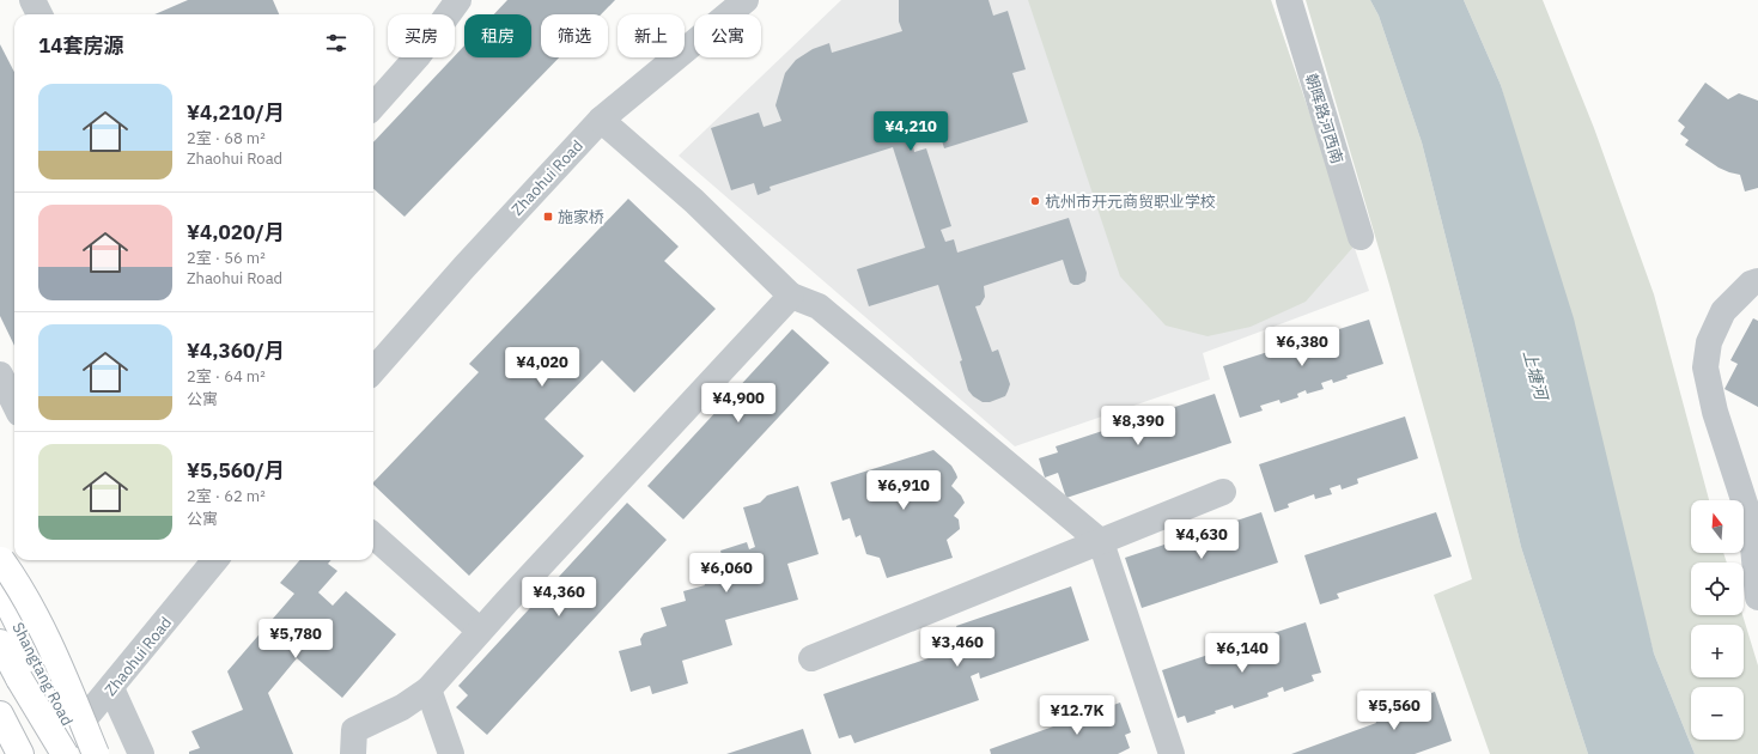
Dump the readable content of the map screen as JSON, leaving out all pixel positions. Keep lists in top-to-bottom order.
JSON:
{
  "streets": {
    "main road": ["Shangtang Road"],
    "street": ["朝晖路河西南", "Zhaohui Road"]
  },
  "crossings": [
    ["Zhaohui Road", "Shangtang Road"]
  ],
  "water": ["上塘河"],
  "places": {
    "other": ["杭州市开元商贸职业学校"],
    "transit": ["施家桥"]
  },
  "north": "top",
  "page": {
    "chip": [
      "买房",
      "租房",
      "筛选",
      "新上",
      "公寓"
    ],
    "heading": "14套房源",
    "list": [
      {
        "name": "¥4,210/月",
        "note": "2室 · 68 m² · Zhaohui Road"
      },
      {
        "name": "¥4,020/月",
        "note": "2室 · 56 m² · Zhaohui Road"
      },
      {
        "name": "¥4,360/月",
        "note": "2室 · 64 m² · 公寓"
      },
      {
        "name": "¥5,560/月",
        "note": "2室 · 62 m² · 公寓"
      }
    ],
    "price": [
      "¥4,210",
      "¥6,380",
      "¥4,020",
      "¥4,900",
      "¥8,390",
      "¥6,910",
      "¥4,630",
      "¥6,060",
      "¥4,360",
      "¥5,780",
      "¥3,460",
      "¥6,140",
      "¥5,560",
      "¥12.7K"
    ],
    "map_buttons": ["+", "−"]
  }
}
